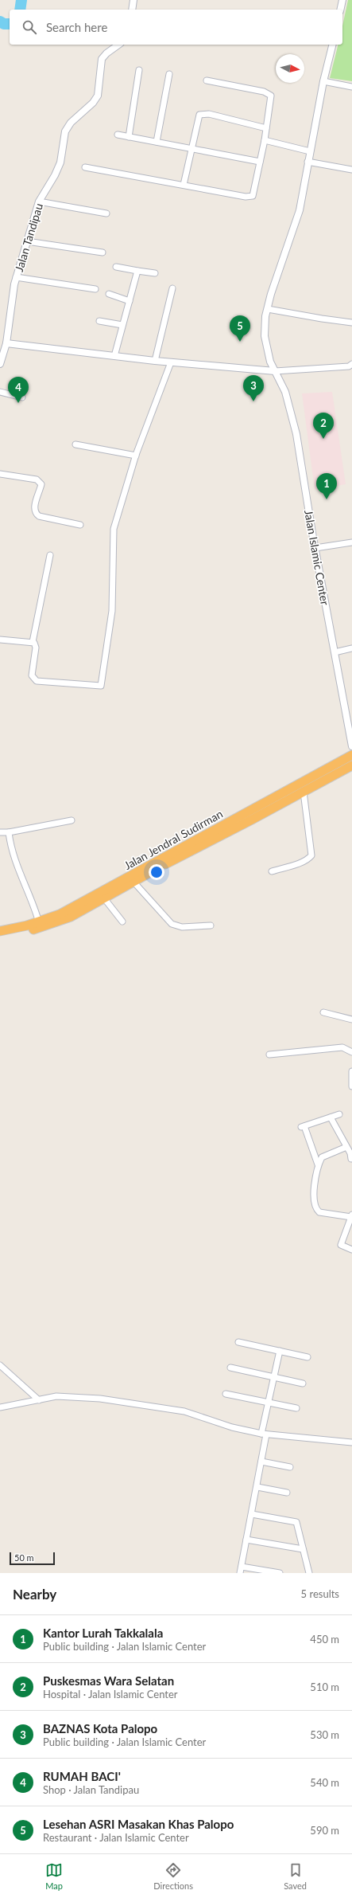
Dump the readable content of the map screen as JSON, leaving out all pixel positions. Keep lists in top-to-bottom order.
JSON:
{
  "streets": {
    "highway": ["Jalan Jendral Sudirman"],
    "street": ["Jalan Tandipau", "Jalan Islamic Center"]
  },
  "scale_bar": "50 m",
  "north": "right",
  "page": {
    "search": "Search here",
    "pins": [
      "5",
      "3",
      "4",
      "2",
      "1"
    ],
    "scale": "50 m",
    "heading": ["Nearby", "5 results"],
    "list": [
      {
        "mark": "1",
        "name": "Kantor Lurah Takkalala",
        "note": "Public building · Jalan Islamic Center",
        "value": "450 m"
      },
      {
        "mark": "2",
        "name": "Puskesmas Wara Selatan",
        "note": "Hospital · Jalan Islamic Center",
        "value": "510 m"
      },
      {
        "mark": "3",
        "name": "BAZNAS Kota Palopo",
        "note": "Public building · Jalan Islamic Center",
        "value": "530 m"
      },
      {
        "mark": "4",
        "name": "RUMAH BACI'",
        "note": "Shop · Jalan Tandipau",
        "value": "540 m"
      },
      {
        "mark": "5",
        "name": "Lesehan ASRI Masakan Khas Palopo",
        "note": "Restaurant · Jalan Islamic Center",
        "value": "590 m"
      }
    ],
    "nav": ["Map", "Directions", "Saved"]
  }
}
